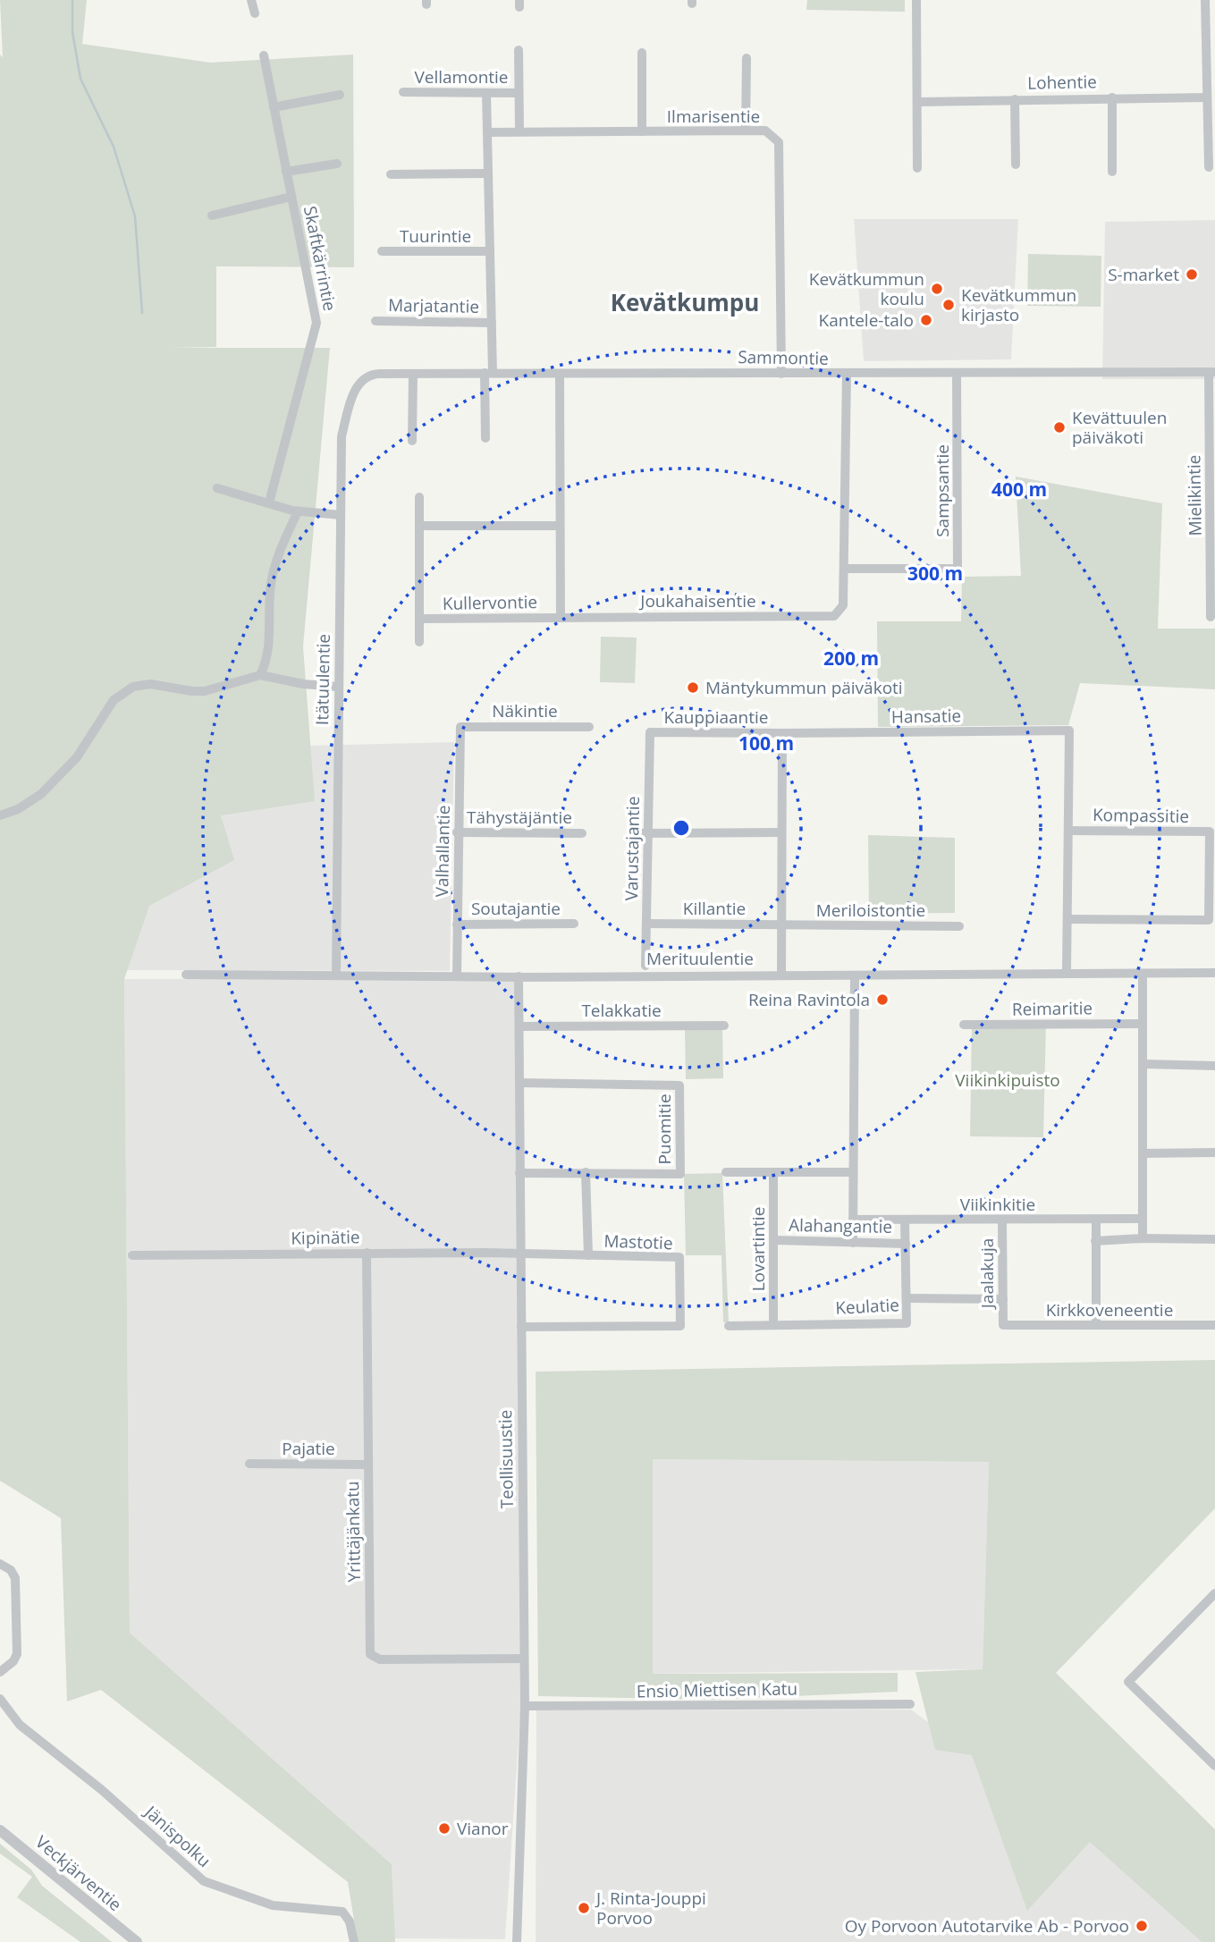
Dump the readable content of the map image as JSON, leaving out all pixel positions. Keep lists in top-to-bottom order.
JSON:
{
  "streets": {
    "street": [
      "Vellamontie",
      "Lohentie",
      "Ilmarisentie",
      "Tuurintie",
      "Skaftkärrintie",
      "Marjatantie",
      "Sammontie",
      "Sampsantie",
      "Mielikintie",
      "Joukahaisentie",
      "Kullervontie",
      "Itätuulentie",
      "Näkintie",
      "Hansatie",
      "Kauppiaantie",
      "Kompassitie",
      "Tähystäjäntie",
      "Varustajantie",
      "Valhallantie",
      "Soutajantie",
      "Killantie",
      "Meriloistontie",
      "Merituulentie",
      "Reimaritie",
      "Telakkatie",
      "Puomitie",
      "Viikinkitie",
      "Alahangantie",
      "Kipinätie",
      "Mastotie",
      "Lovartintie",
      "Jaalakuja",
      "Keulatie",
      "Kirkkoveneentie",
      "Pajatie",
      "Teollisuustie",
      "Yrittäjänkatu",
      "Ensio Miettisen Katu",
      "Jänispolku",
      "Veckjärventie"
    ]
  },
  "crossings": [
    ["Ilmarisentie", "Sammontie"],
    ["Sammontie", "Sampsantie"],
    ["Sammontie", "Mielikintie"],
    ["Sammontie", "Joukahaisentie"],
    ["Sammontie", "Itätuulentie"],
    ["Sampsantie", "Joukahaisentie"],
    ["Joukahaisentie", "Kullervontie"],
    ["Itätuulentie", "Merituulentie"],
    ["Näkintie", "Valhallantie"],
    ["Hansatie", "Kauppiaantie"],
    ["Hansatie", "Kompassitie"],
    ["Hansatie", "Merituulentie"],
    ["Kauppiaantie", "Varustajantie"],
    ["Tähystäjäntie", "Valhallantie"],
    ["Varustajantie", "Killantie"],
    ["Valhallantie", "Soutajantie"],
    ["Valhallantie", "Merituulentie"],
    ["Killantie", "Meriloistontie"],
    ["Merituulentie", "Teollisuustie"],
    ["Telakkatie", "Teollisuustie"],
    ["Puomitie", "Teollisuustie"],
    ["Viikinkitie", "Jaalakuja"],
    ["Viikinkitie", "Keulatie"],
    ["Alahangantie", "Lovartintie"],
    ["Alahangantie", "Keulatie"],
    ["Kipinätie", "Mastotie"],
    ["Kipinätie", "Teollisuustie"],
    ["Kipinätie", "Yrittäjänkatu"],
    ["Mastotie", "Teollisuustie"],
    ["Lovartintie", "Keulatie"],
    ["Jaalakuja", "Kirkkoveneentie"],
    ["Pajatie", "Yrittäjänkatu"],
    ["Teollisuustie", "Yrittäjänkatu"],
    ["Teollisuustie", "Ensio Miettisen Katu"]
  ],
  "districts": ["Kevätkumpu"],
  "parks": ["Viikinkipuisto"],
  "places": [
    "S-market",
    "Kevätkummun koulu",
    "Kevätkummun kirjasto",
    "Kantele-talo",
    "Kevättuulen päiväkoti",
    "Mäntykummun päiväkoti",
    "Reina Ravintola",
    "Vianor",
    "J. Rinta-Jouppi Porvoo",
    "Oy Porvoon Autotarvike Ab - Porvoo"
  ],
  "rings": [
    "400 m",
    "300 m",
    "200 m",
    "100 m"
  ]
}
